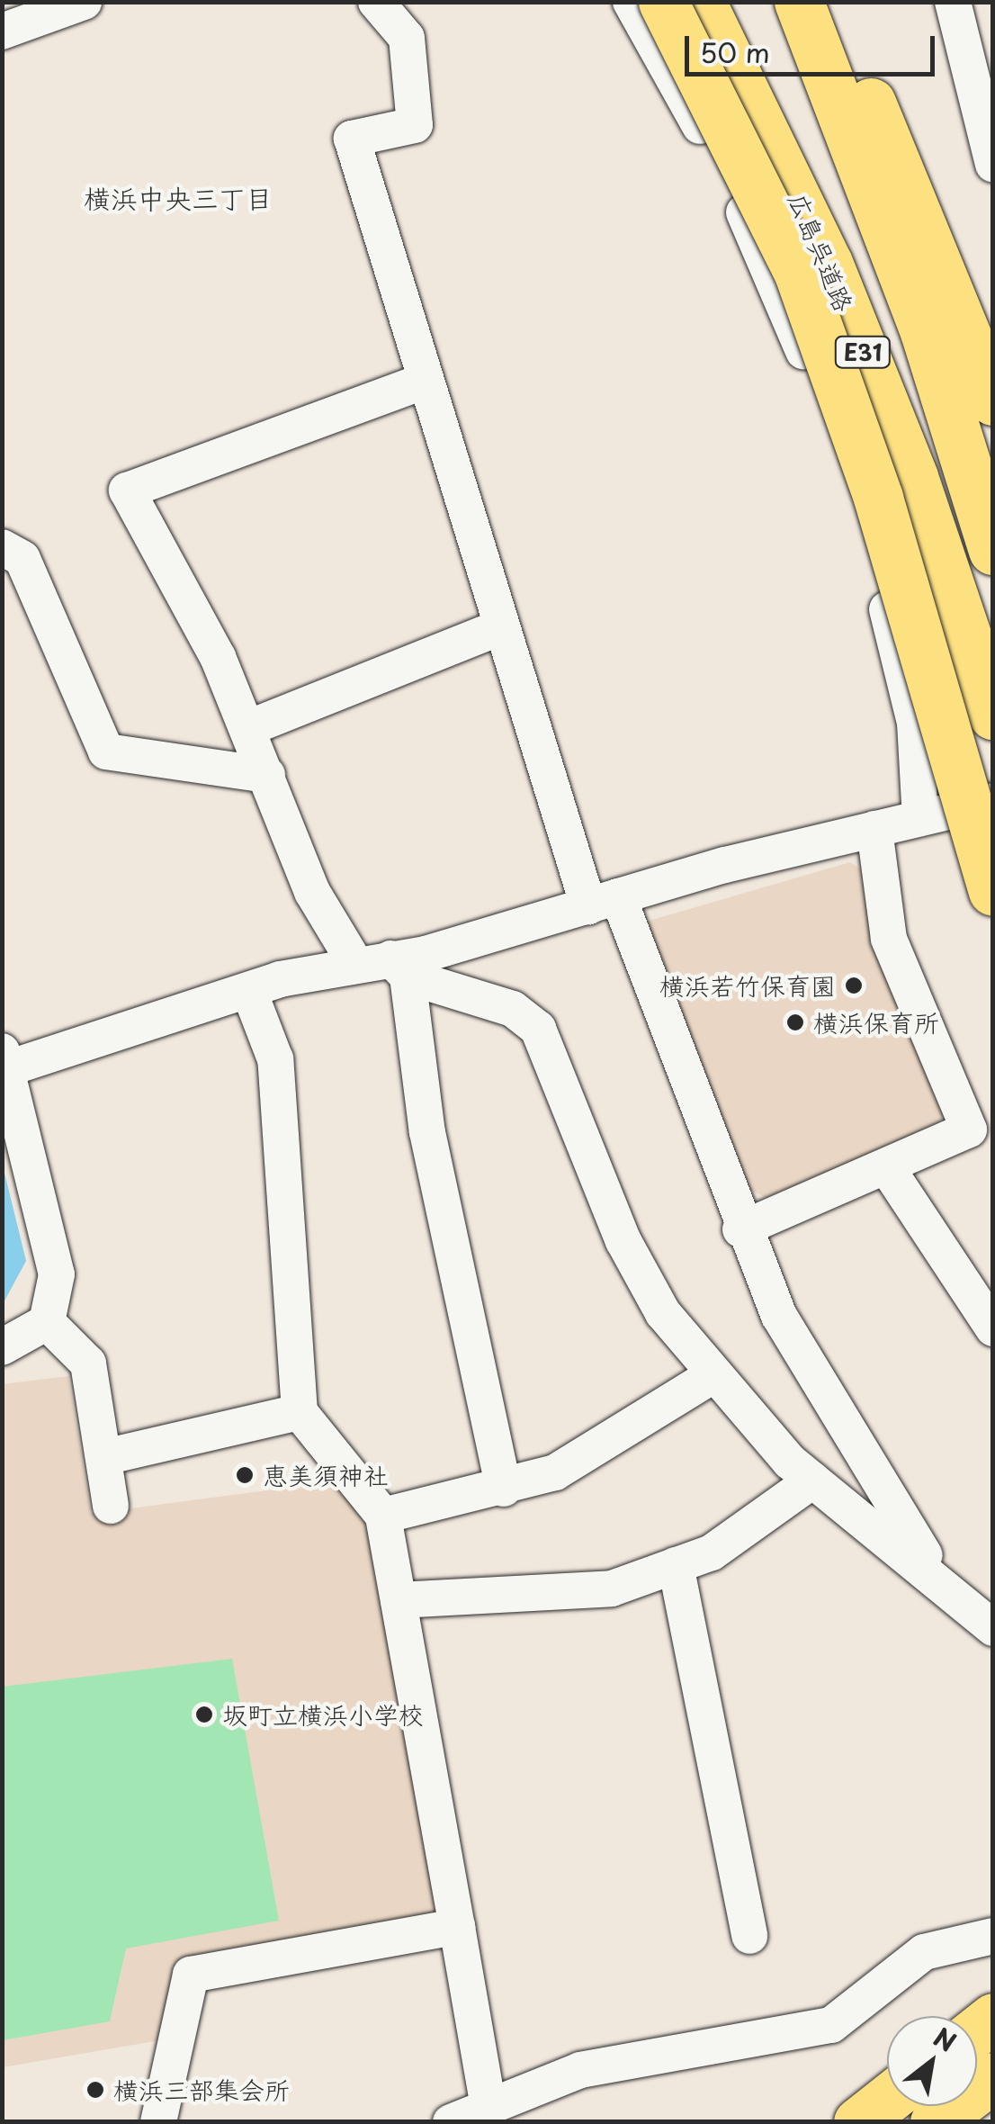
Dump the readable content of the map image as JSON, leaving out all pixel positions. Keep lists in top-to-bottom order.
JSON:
{
  "streets": {
    "highway": ["広島呉道路", "E31"]
  },
  "districts": ["横浜中央三丁目"],
  "places": [
    "横浜若竹保育園",
    "横浜保育所",
    "恵美須神社",
    "坂町立横浜小学校",
    "横浜三部集会所"
  ],
  "scale_bar": "50 m",
  "north": "top right"
}
